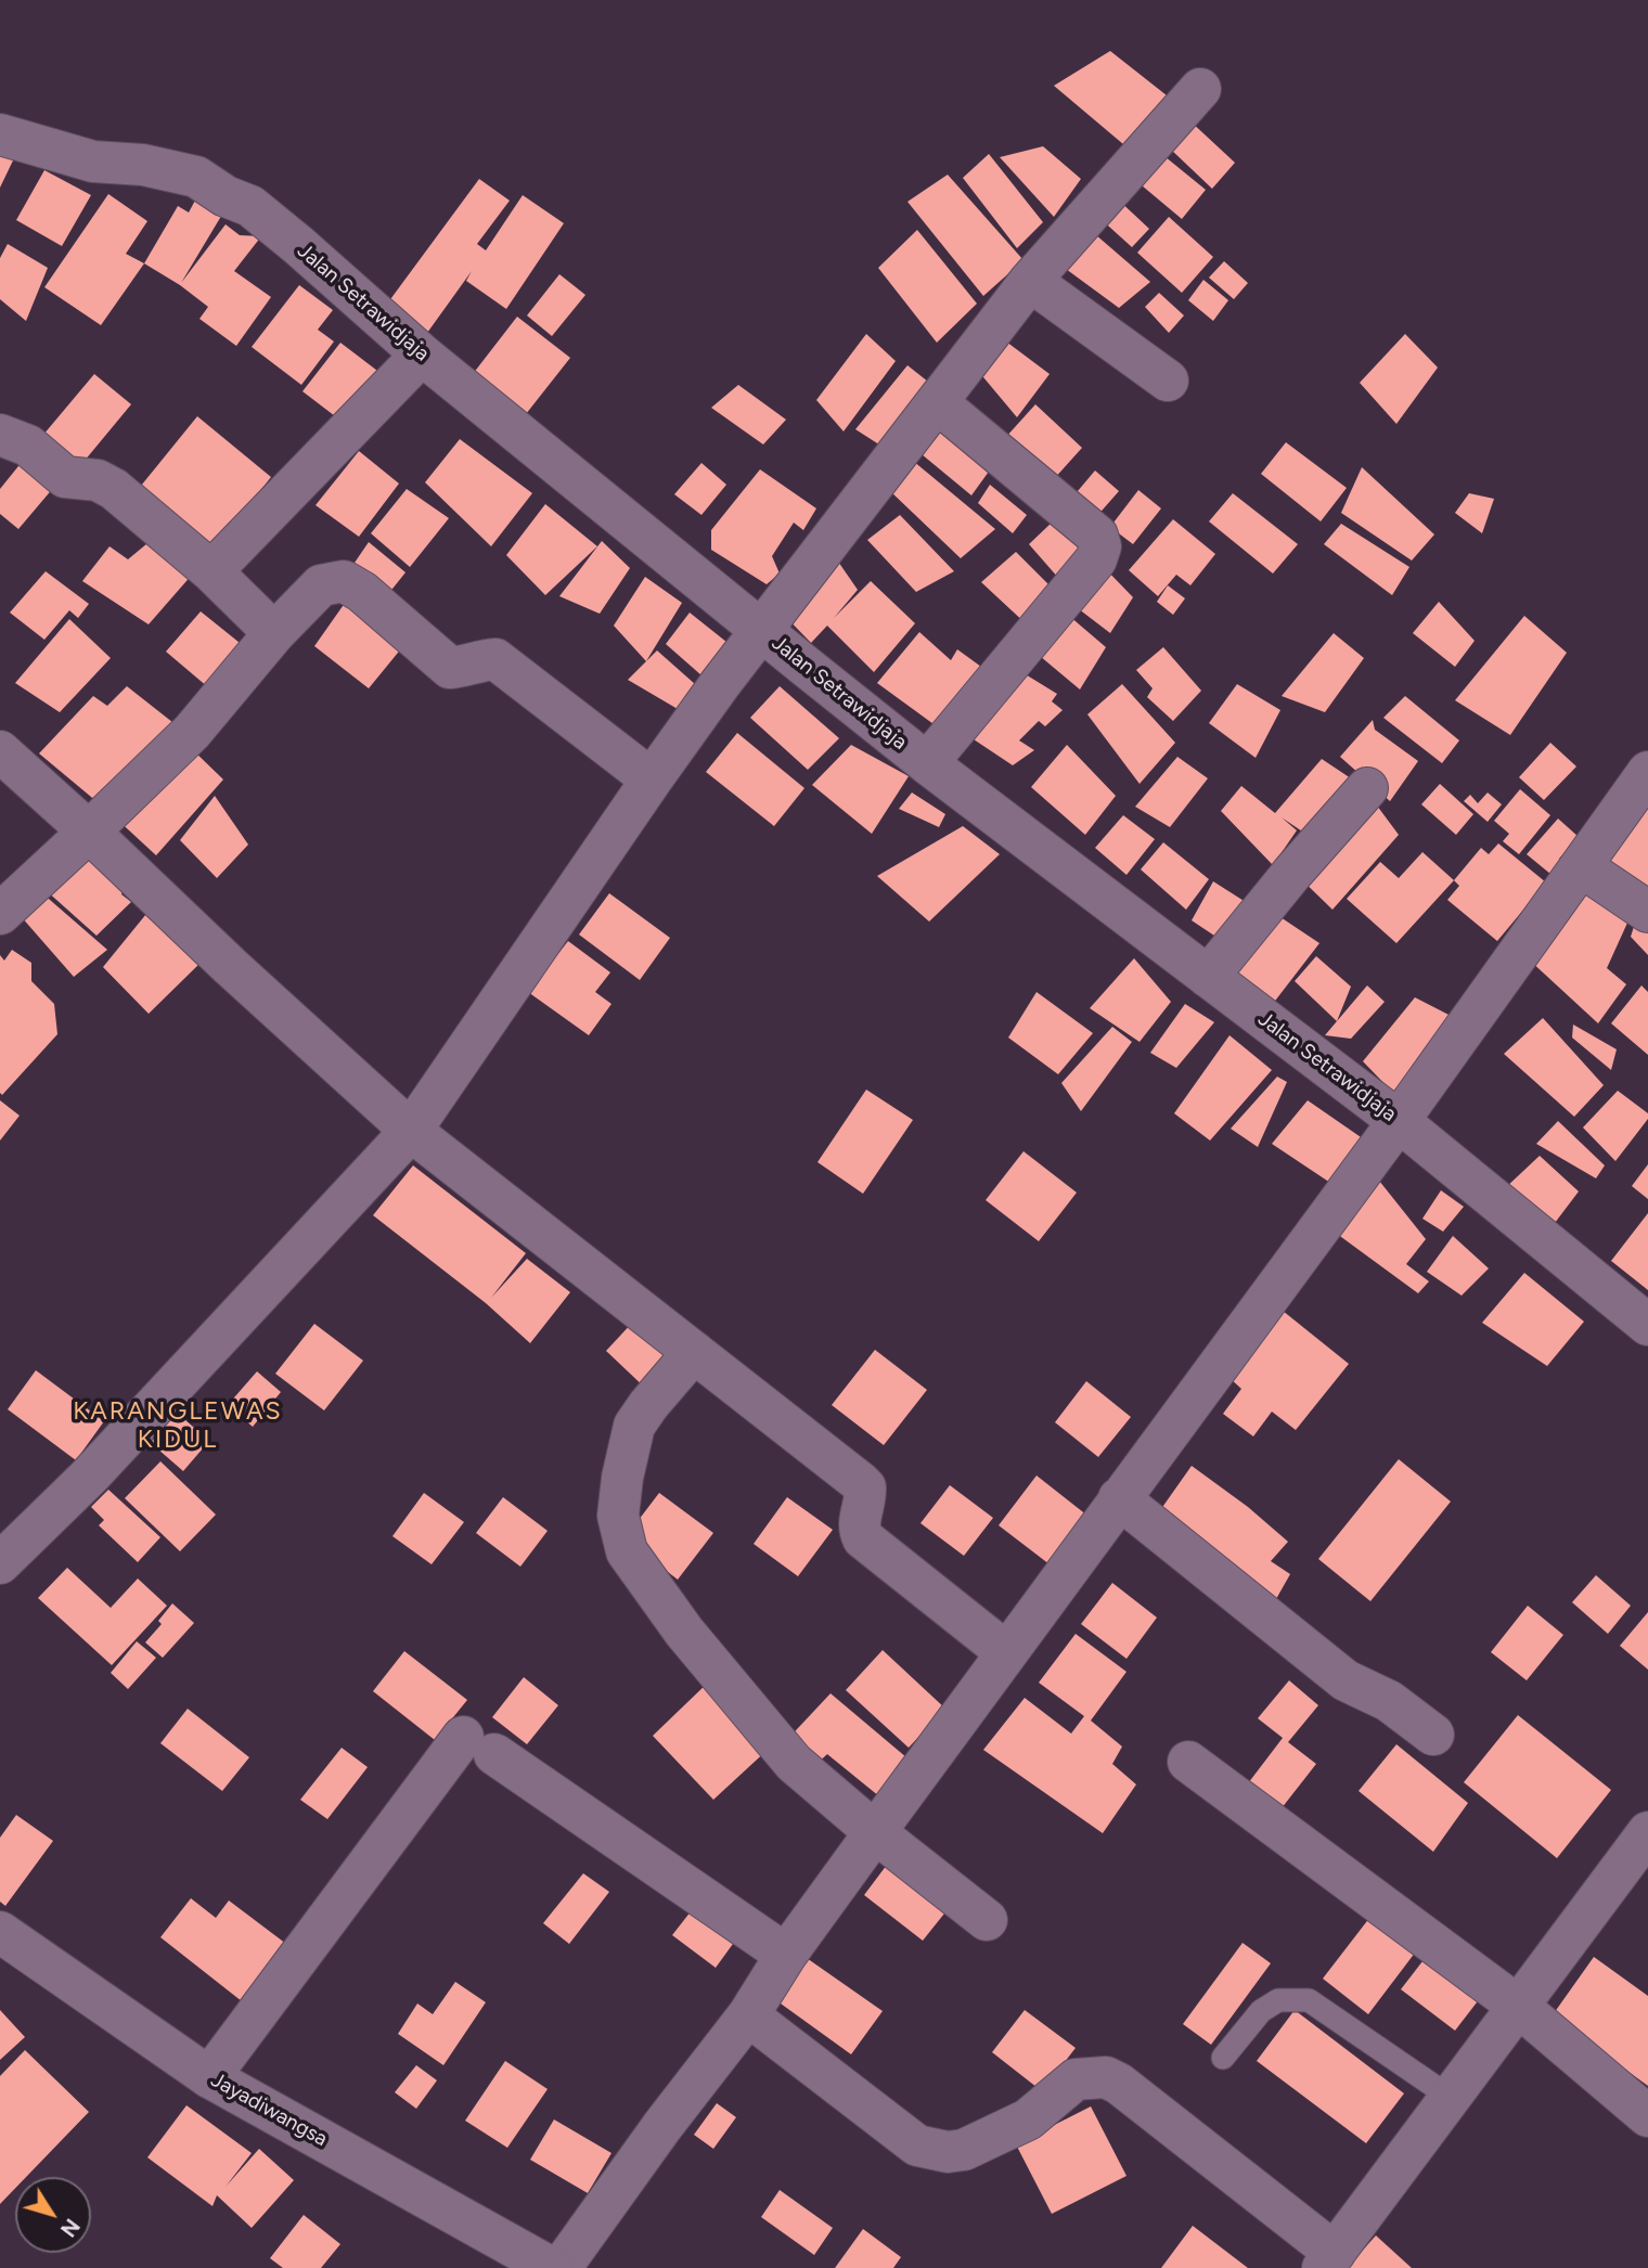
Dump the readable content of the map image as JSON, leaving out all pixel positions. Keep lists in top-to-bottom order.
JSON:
{
  "streets": {
    "street": ["Jalan Setrawidjaja", "Jayadiwangsa"]
  },
  "districts": ["KARANGLEWAS KIDUL"],
  "north": "bottom right"
}
